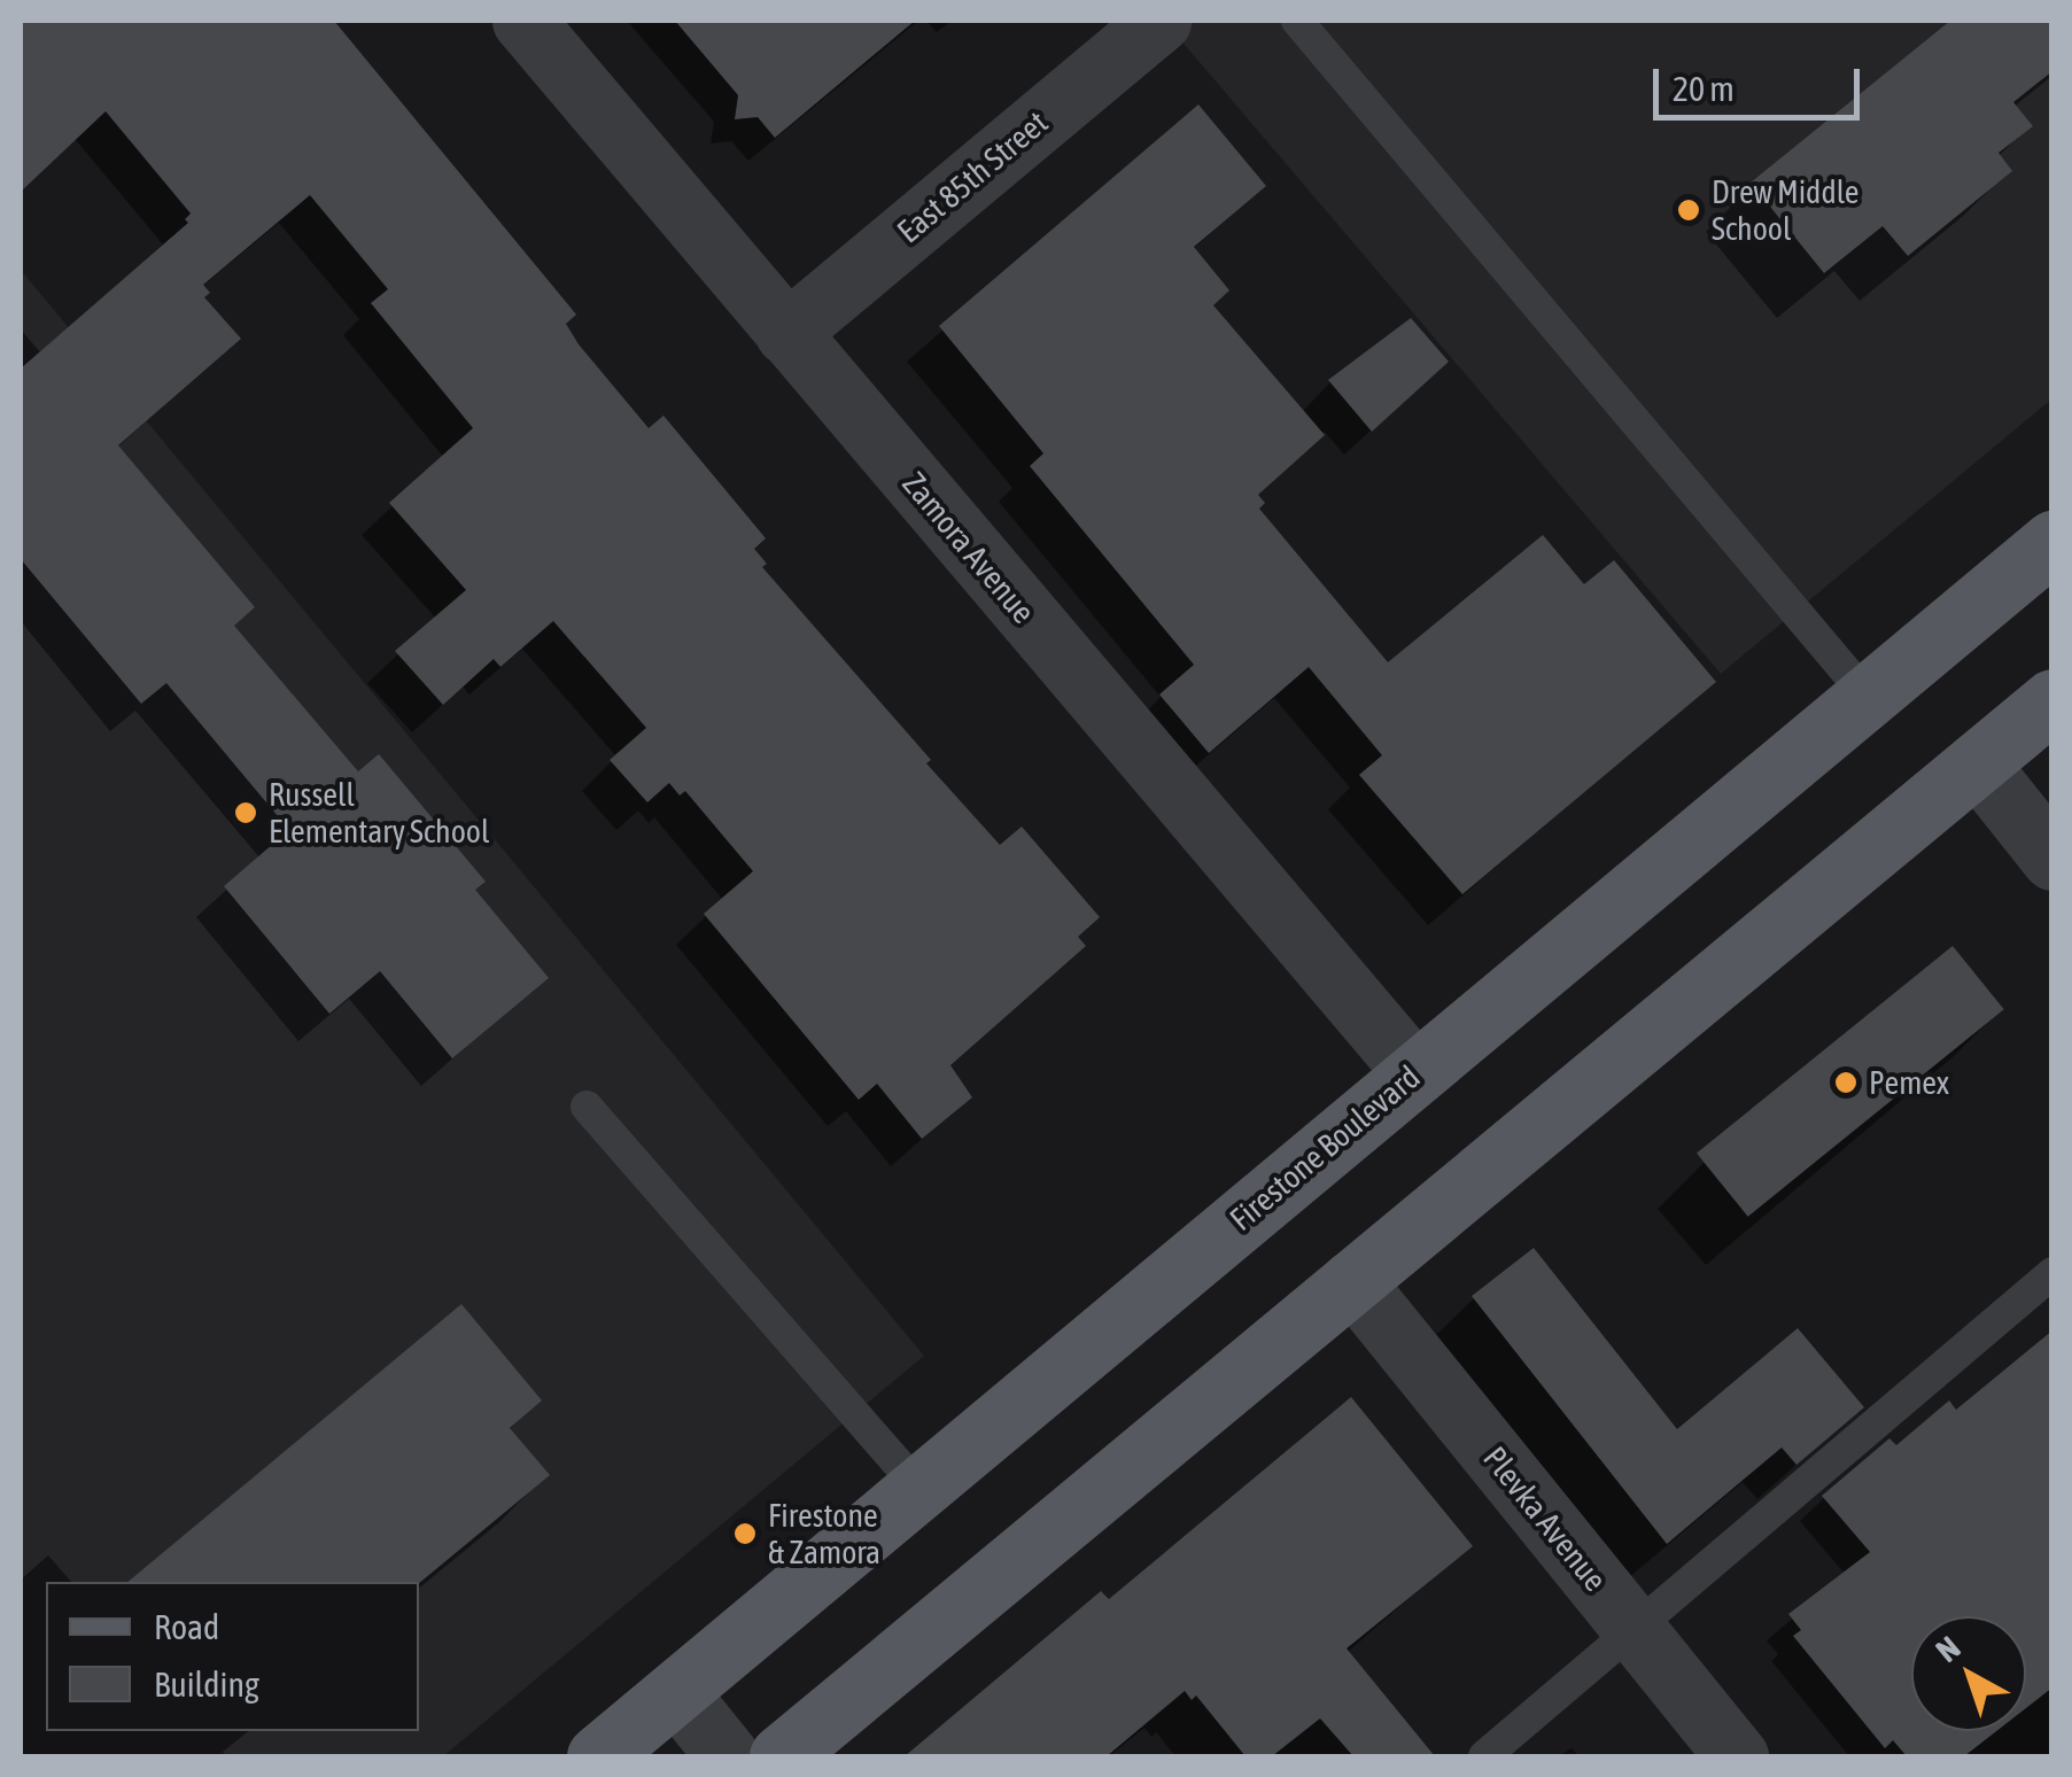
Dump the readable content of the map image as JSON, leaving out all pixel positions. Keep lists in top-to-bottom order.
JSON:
{
  "streets": {
    "main road": ["Firestone Boulevard"],
    "street": ["East 85th Street", "Zamora Avenue", "Plevka Avenue"]
  },
  "crossings": [
    ["East 85th Street", "Zamora Avenue"],
    ["Zamora Avenue", "Firestone Boulevard"]
  ],
  "places": [
    "Drew Middle School",
    "Russell Elementary School",
    "Pemex",
    "Firestone & Zamora"
  ],
  "legend": ["Road", "Building"],
  "scale_bar": "20 m",
  "north": "top left"
}
